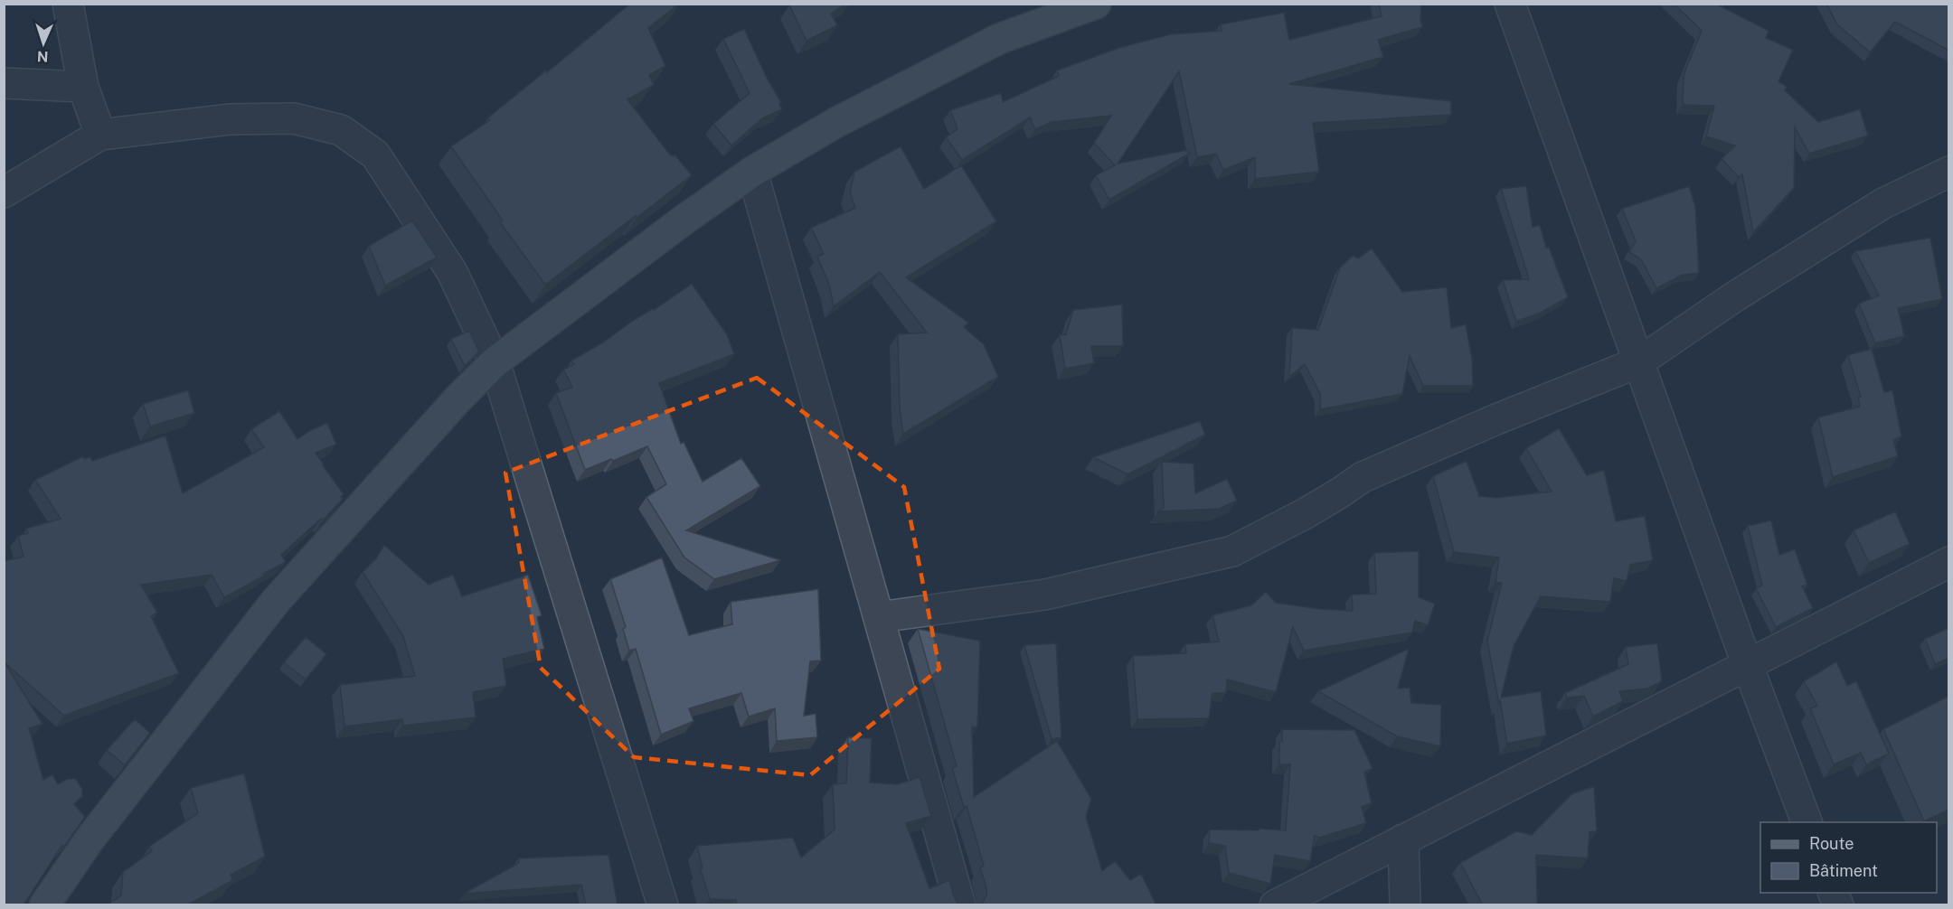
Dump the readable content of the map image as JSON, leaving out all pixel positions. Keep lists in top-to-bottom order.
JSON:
{
  "legend": ["Route", "Bâtiment"],
  "north": "bottom"
}
